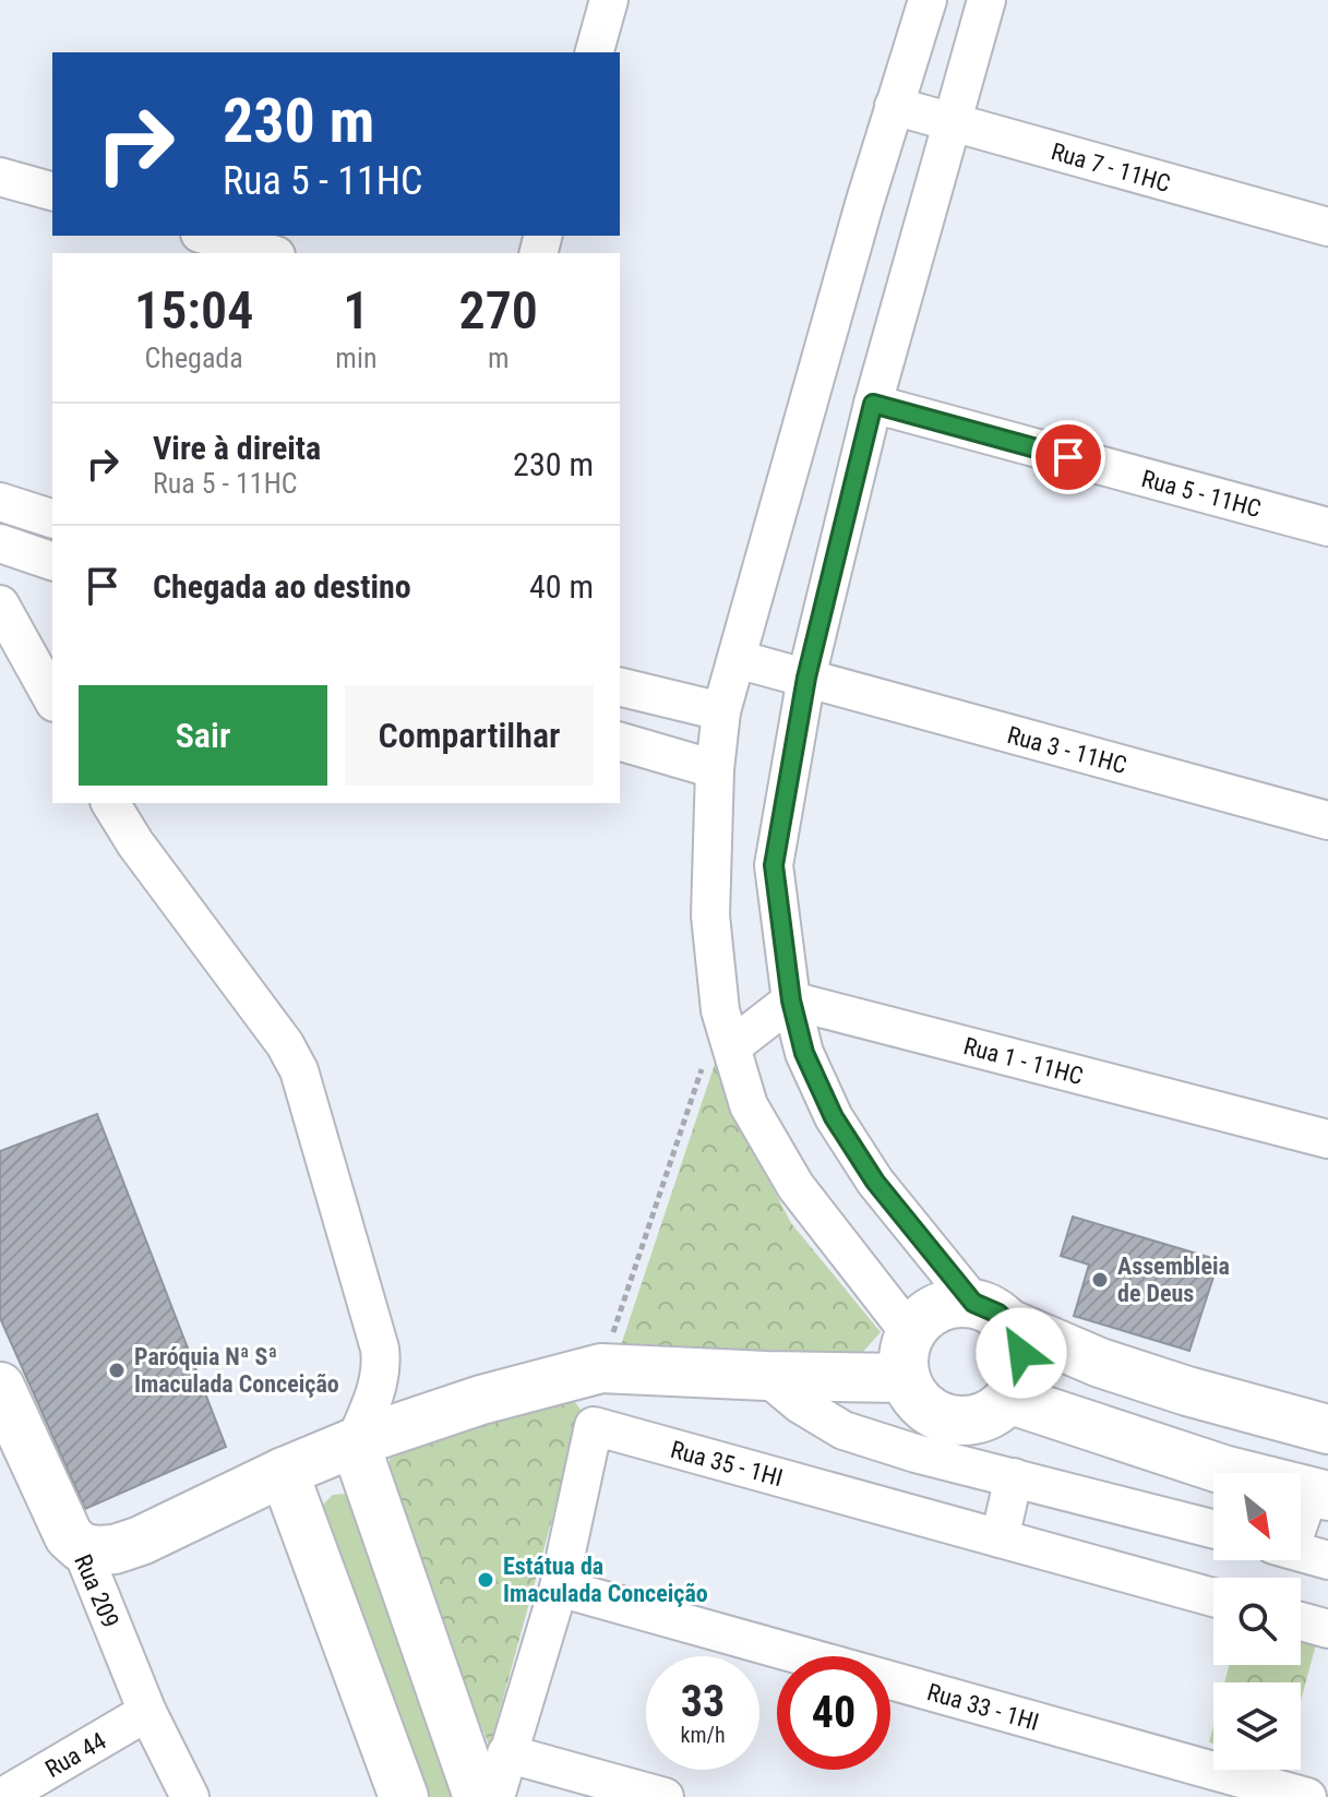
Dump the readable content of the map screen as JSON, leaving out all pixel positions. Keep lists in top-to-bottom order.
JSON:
{
  "streets": {
    "street": [
      "Rua 7 - 11HC",
      "Rua 5 - 11HC",
      "Rua 3 - 11HC",
      "Rua 1 - 11HC",
      "Rua 35 - 1HI",
      "Rua 209",
      "Rua 33 - 1HI",
      "Rua 44"
    ]
  },
  "crossings": [
    ["Rua 35 - 1HI", "Rua 33 - 1HI"],
    ["Rua 209", "Rua 44"]
  ],
  "places": ["Assembleia de Deus", "Paróquia Nª Sª Imaculada Conceição", "Estátua da Imaculada Conceição"],
  "north": "bottom right",
  "page": {
    "turn": ["230 m", "Rua 5 - 11HC"],
    "eta": [
      "15:04",
      "Chegada",
      "1",
      "min",
      "270",
      "m"
    ],
    "list": [
      {
        "name": "Vire à direita",
        "note": "Rua 5 - 11HC",
        "value": "230 m"
      },
      {
        "name": "Chegada ao destino",
        "value": "40 m"
      }
    ],
    "buttons": ["Sair", "Compartilhar"],
    "speed": "33 km/h",
    "limit": "40"
  }
}
